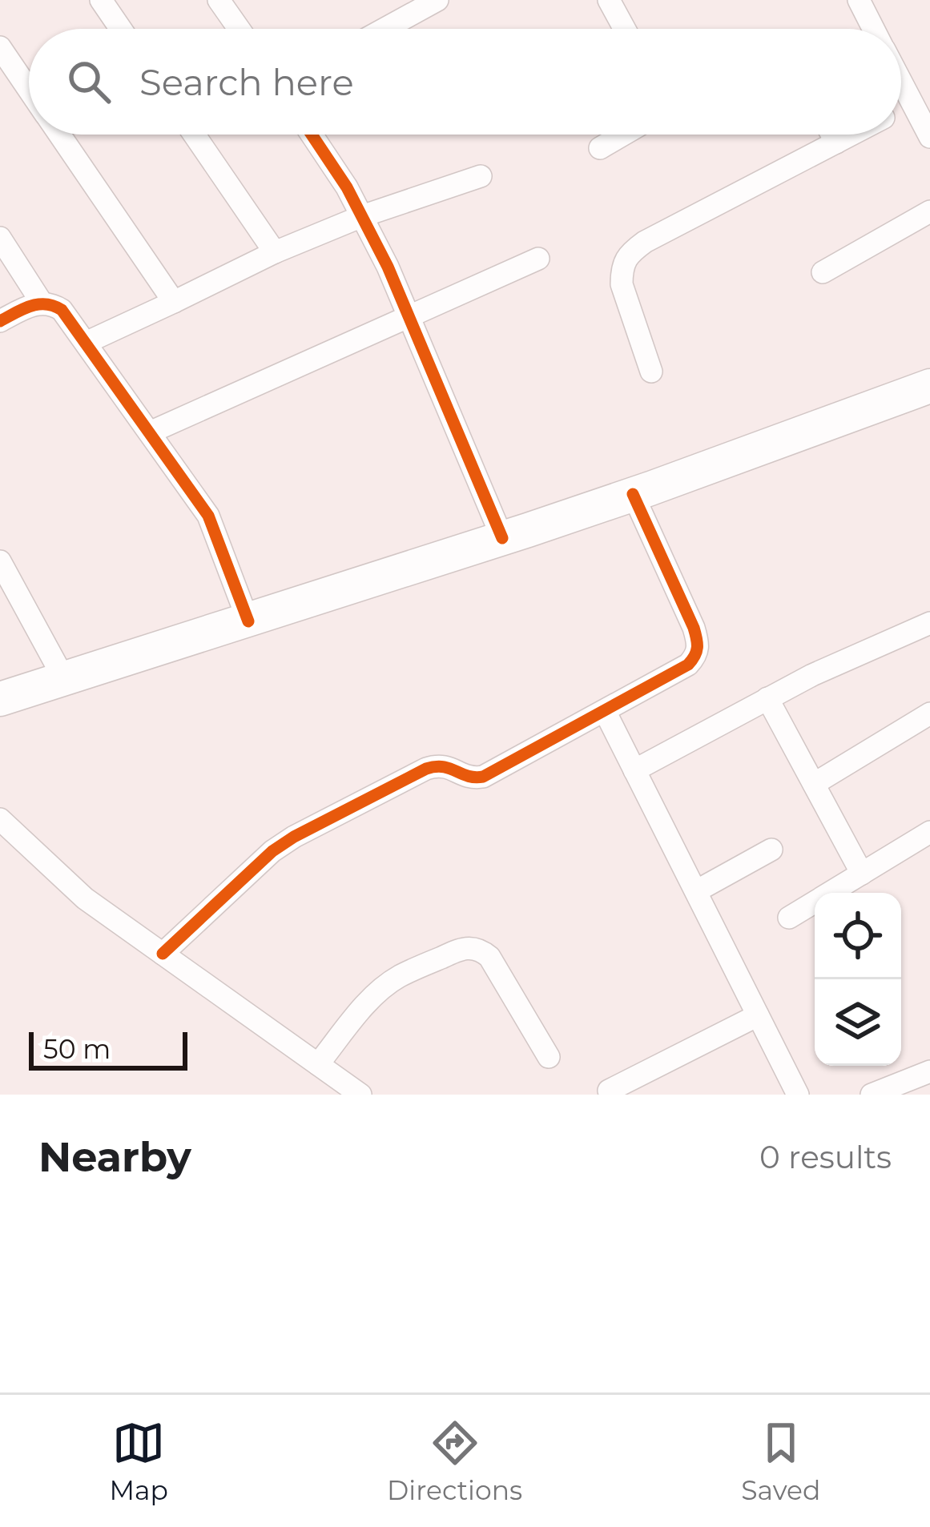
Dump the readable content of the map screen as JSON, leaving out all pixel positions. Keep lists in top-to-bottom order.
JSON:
{
  "scale_bar": "50 m",
  "page": {
    "search": "Search here",
    "scale": "50 m",
    "heading": ["Nearby", "0 results"],
    "nav": ["Map", "Directions", "Saved"]
  }
}
